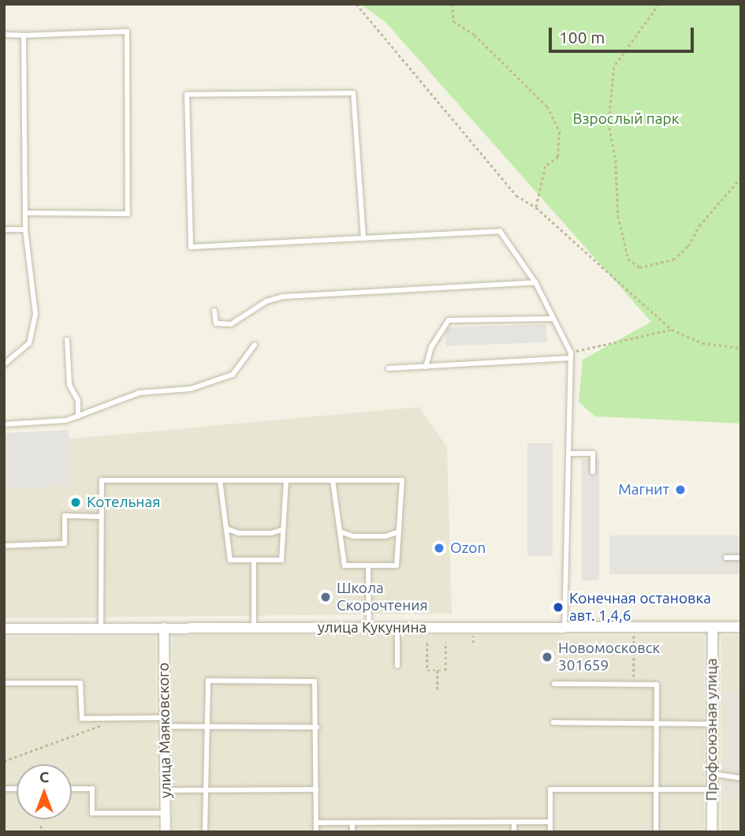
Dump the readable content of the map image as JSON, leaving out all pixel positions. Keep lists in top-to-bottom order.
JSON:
{
  "streets": {
    "street": ["улица Кукунина", "Профсоюзная улица", "улица Маяковского"]
  },
  "crossings": [
    ["улица Кукунина", "Профсоюзная улица"],
    ["улица Кукунина", "улица Маяковского"]
  ],
  "parks": ["Взрослый парк"],
  "places": [
    "Магнит",
    "Котельная",
    "Ozon",
    "Школа Скорочтения",
    "Конечная остановка авт. 1,4,6",
    "Новомосковск 301659"
  ],
  "scale_bar": "100 m",
  "north": "top"
}
